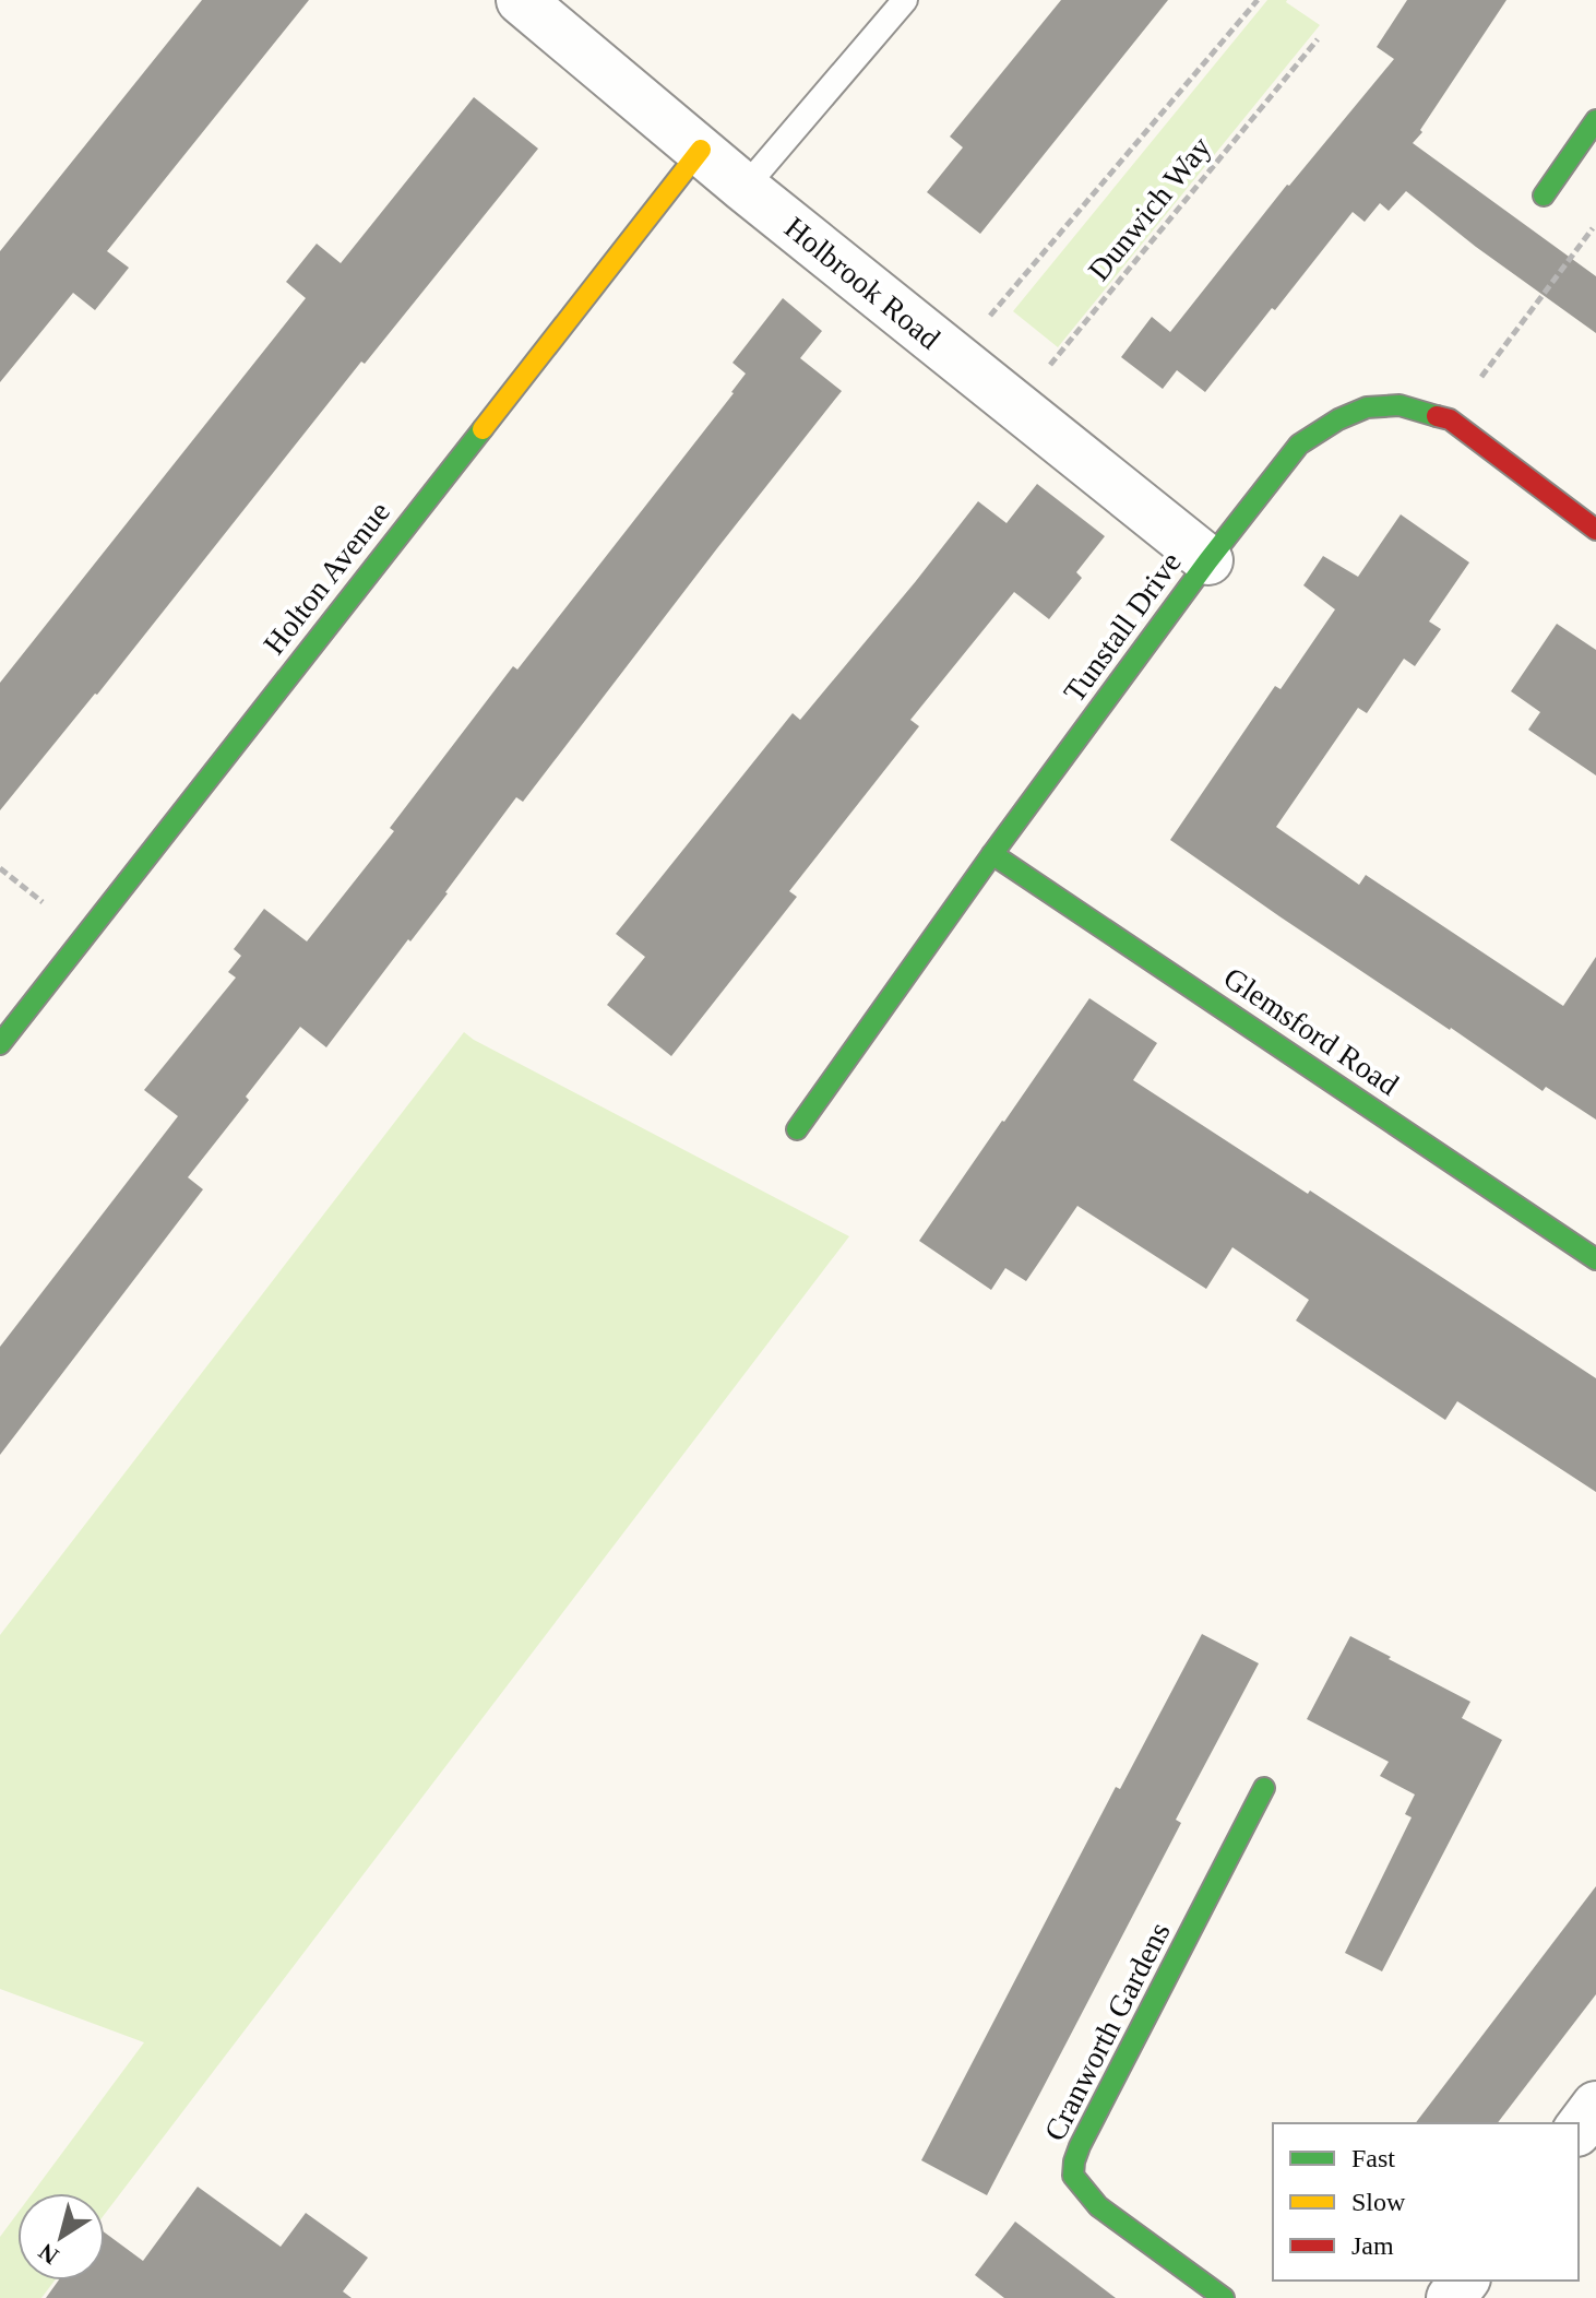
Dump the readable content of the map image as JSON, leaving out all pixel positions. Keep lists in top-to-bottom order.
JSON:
{
  "streets": {
    "street": [
      "Holbrook Road",
      "Holton Avenue",
      "Tunstall Drive",
      "Glemsford Road",
      "Cranworth Gardens"
    ],
    "path": ["Dunwich Way"]
  },
  "crossings": [
    ["Dunwich Way", "Holbrook Road"],
    ["Holbrook Road", "Holton Avenue"],
    ["Holbrook Road", "Tunstall Drive"],
    ["Tunstall Drive", "Glemsford Road"]
  ],
  "legend": ["Fast", "Slow", "Jam"],
  "north": "bottom left"
}
